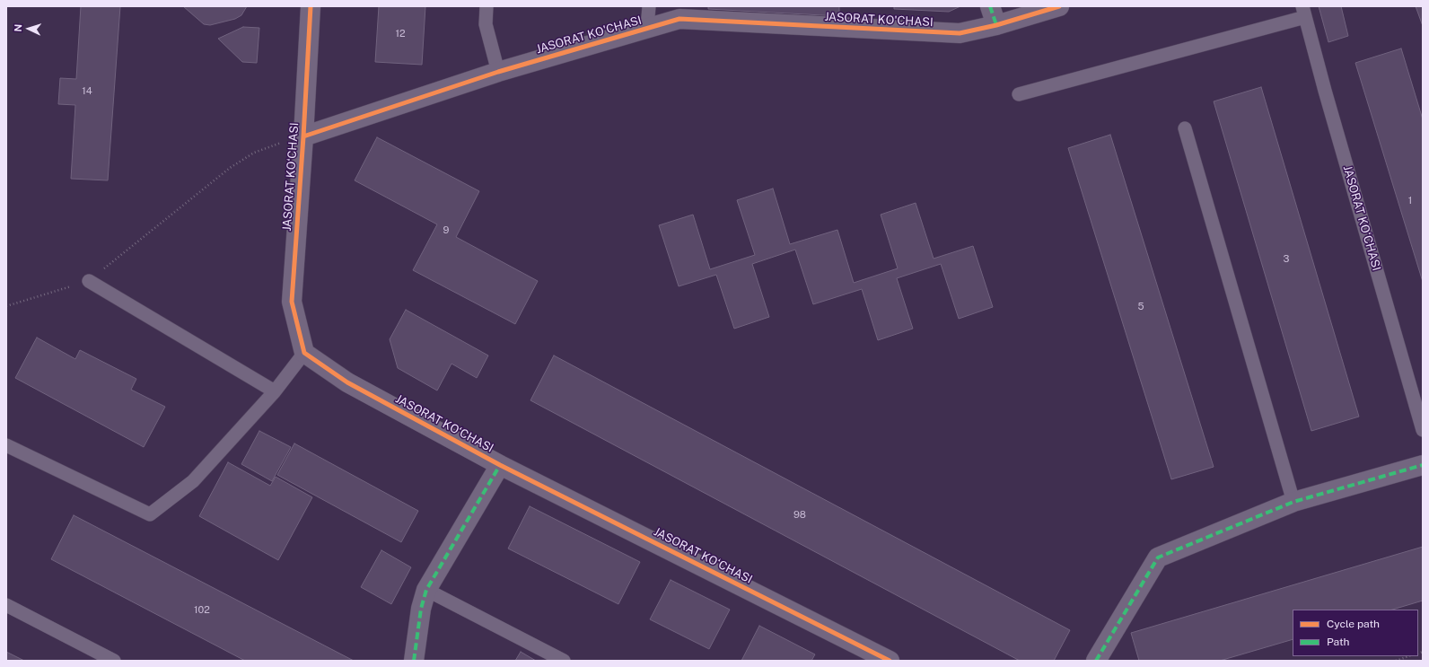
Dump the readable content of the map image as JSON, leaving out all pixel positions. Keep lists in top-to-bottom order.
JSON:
{
  "streets": {
    "street": ["JASORAT KO'CHASI", "JASORAT KO‘CHASI"]
  },
  "crossings": [
    ["JASORAT KO'CHASI", "JASORAT KO‘CHASI"]
  ],
  "house_numbers": [
    "12",
    "14",
    "1",
    "9",
    "3",
    "5",
    "98",
    "102"
  ],
  "legend": ["Cycle path", "Path"],
  "north": "left"
}
